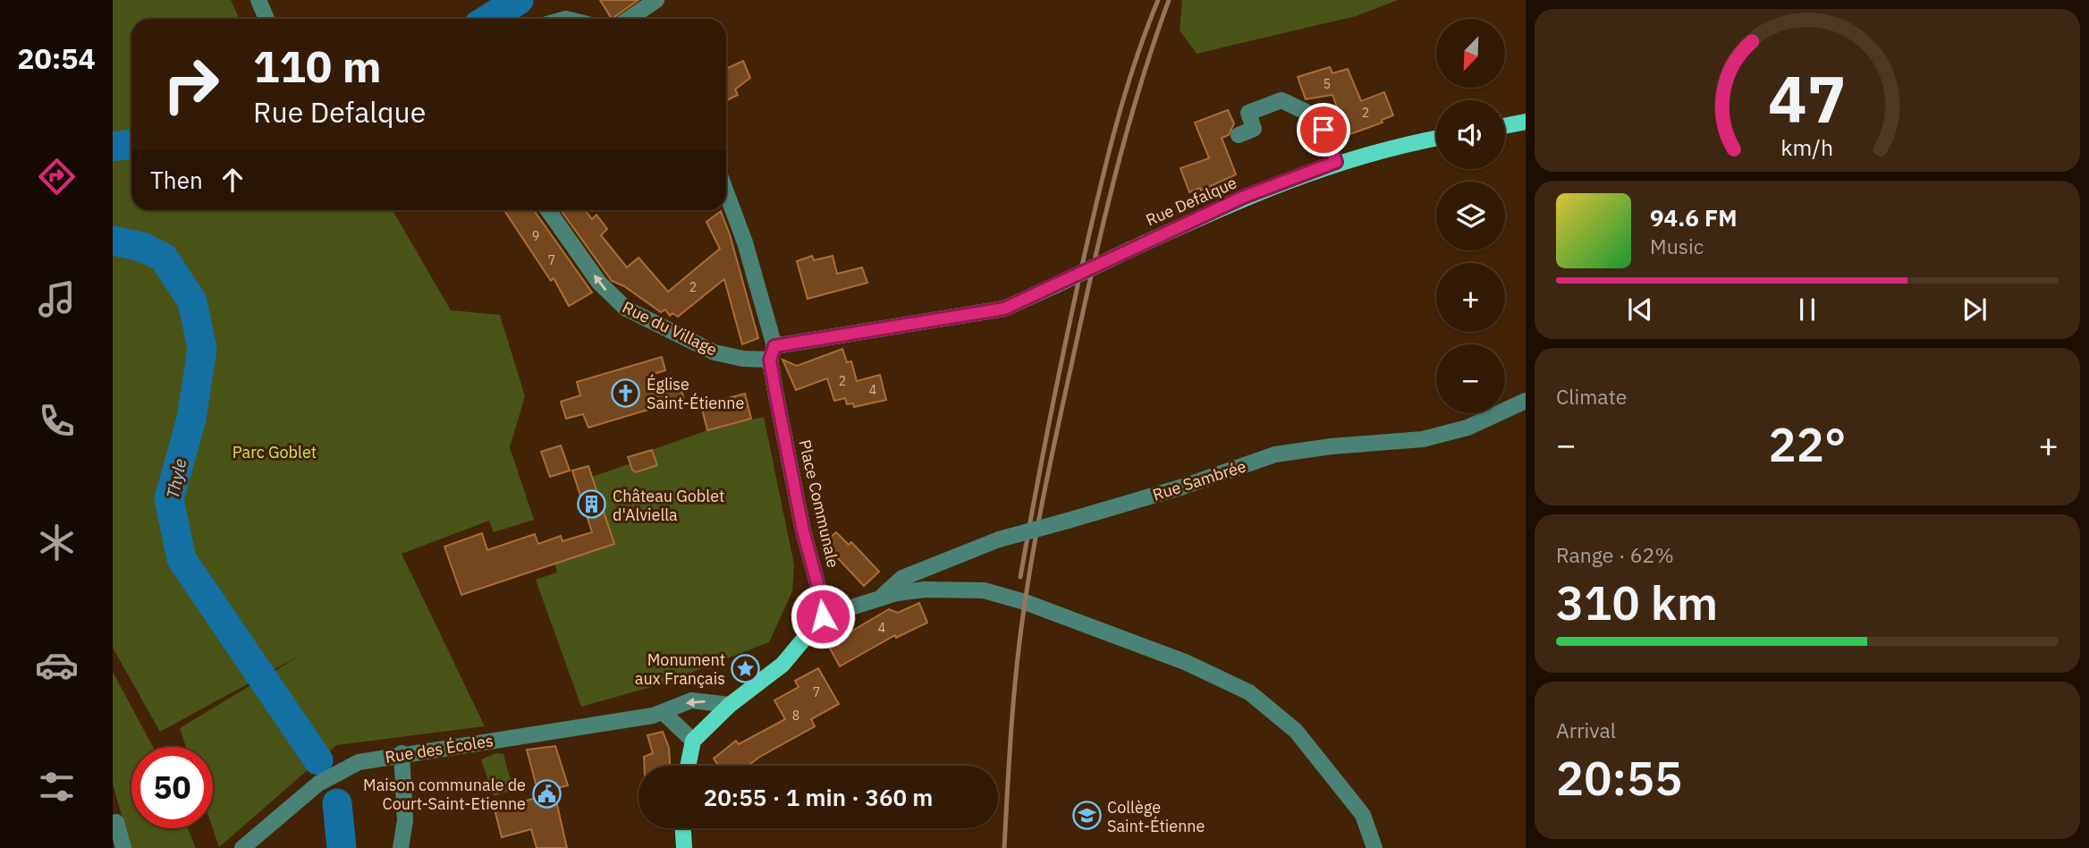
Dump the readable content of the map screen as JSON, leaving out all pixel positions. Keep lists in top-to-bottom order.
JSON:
{
  "streets": {
    "main road": ["Rue Defalque", "Place Communale"],
    "street": ["Rue du Village", "Rue Sambrée", "Rue des Écoles"]
  },
  "crossings": [
    ["Rue Defalque", "Rue du Village"],
    ["Rue Defalque", "Place Communale"],
    ["Rue du Village", "Place Communale"]
  ],
  "one_way": ["Rue du Village"],
  "water": ["Thyle"],
  "parks": ["Parc Goblet"],
  "places": {
    "church": ["Église Saint-Étienne"],
    "building": ["Château Goblet d'Alviella"],
    "place": ["Monument aux Français"],
    "public building": ["Maison communale de Court-Saint-Etienne"],
    "school or university": ["Collège Saint-Étienne"]
  },
  "house_numbers": [
    "5",
    "2",
    "9",
    "7",
    "2",
    "2",
    "4",
    "4",
    "7",
    "8"
  ],
  "north": "bottom left",
  "page": {
    "tabs": "20:54",
    "map_buttons": ["+", "−"],
    "turn": ["110 m", "Rue Defalque"],
    "then": "Then",
    "song": ["94.6 FM", "Music"],
    "tile": [
      "Climate",
      ["Range · 62%", "310 km"],
      ["Arrival", "20:55"]
    ],
    "heat": ["−", "22°", "+"],
    "limit": "50",
    "trip": "20:55 · 1 min · 360 m",
    "gauge": ["47", "km/h"]
  }
}
